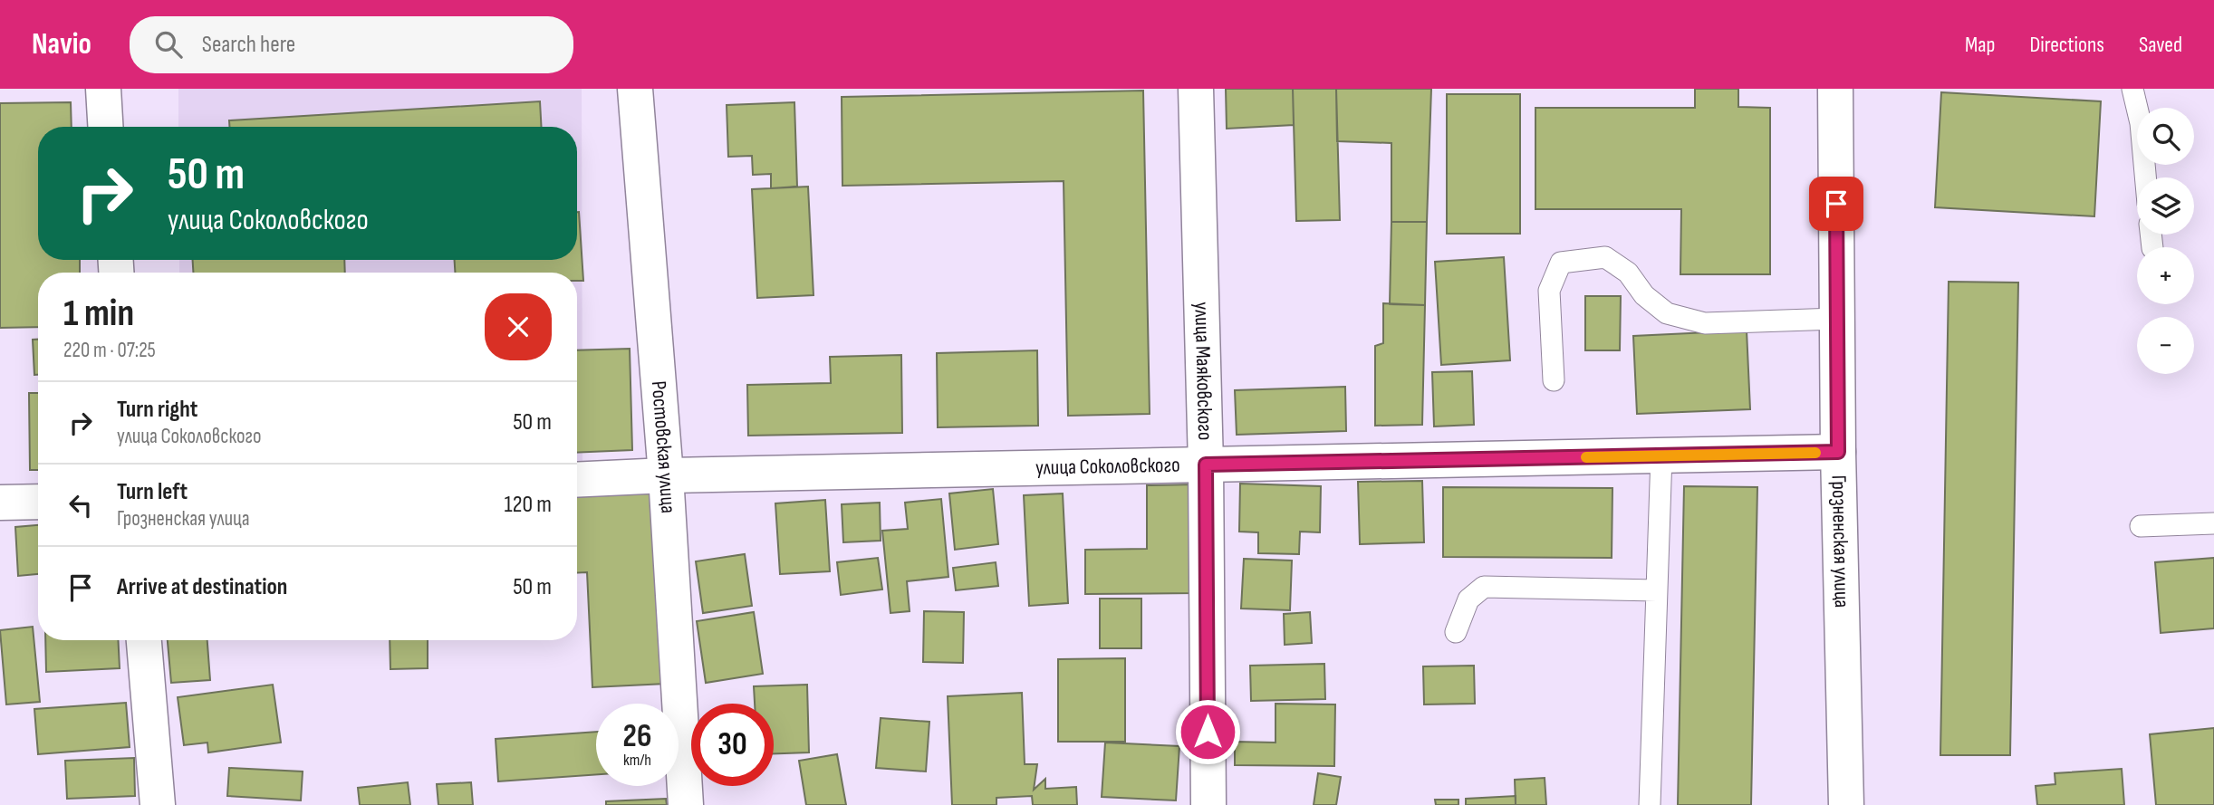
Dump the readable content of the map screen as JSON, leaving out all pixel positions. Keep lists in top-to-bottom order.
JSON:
{
  "streets": {
    "street": [
      "улица Маяковского",
      "Ростовская улица",
      "улица Соколовского",
      "Грозненская улица"
    ]
  },
  "crossings": [
    ["улица Маяковского", "улица Соколовского"],
    ["Ростовская улица", "улица Соколовского"],
    ["улица Соколовского", "Грозненская улица"]
  ],
  "page": {
    "header": "Navio",
    "search": "Search here",
    "nav": ["Map", "Directions", "Saved"],
    "map_buttons": ["+", "−"],
    "turn": ["50 m", "улица Соколовского"],
    "heading": ["1 min", "220 m · 07:25"],
    "list": [
      {
        "name": "Turn right",
        "note": "улица Соколовского",
        "value": "50 m"
      },
      {
        "name": "Turn left",
        "note": "Грозненская улица",
        "value": "120 m"
      },
      {
        "name": "Arrive at destination",
        "value": "50 m"
      }
    ],
    "speed": "26 km/h",
    "limit": "30"
  }
}
